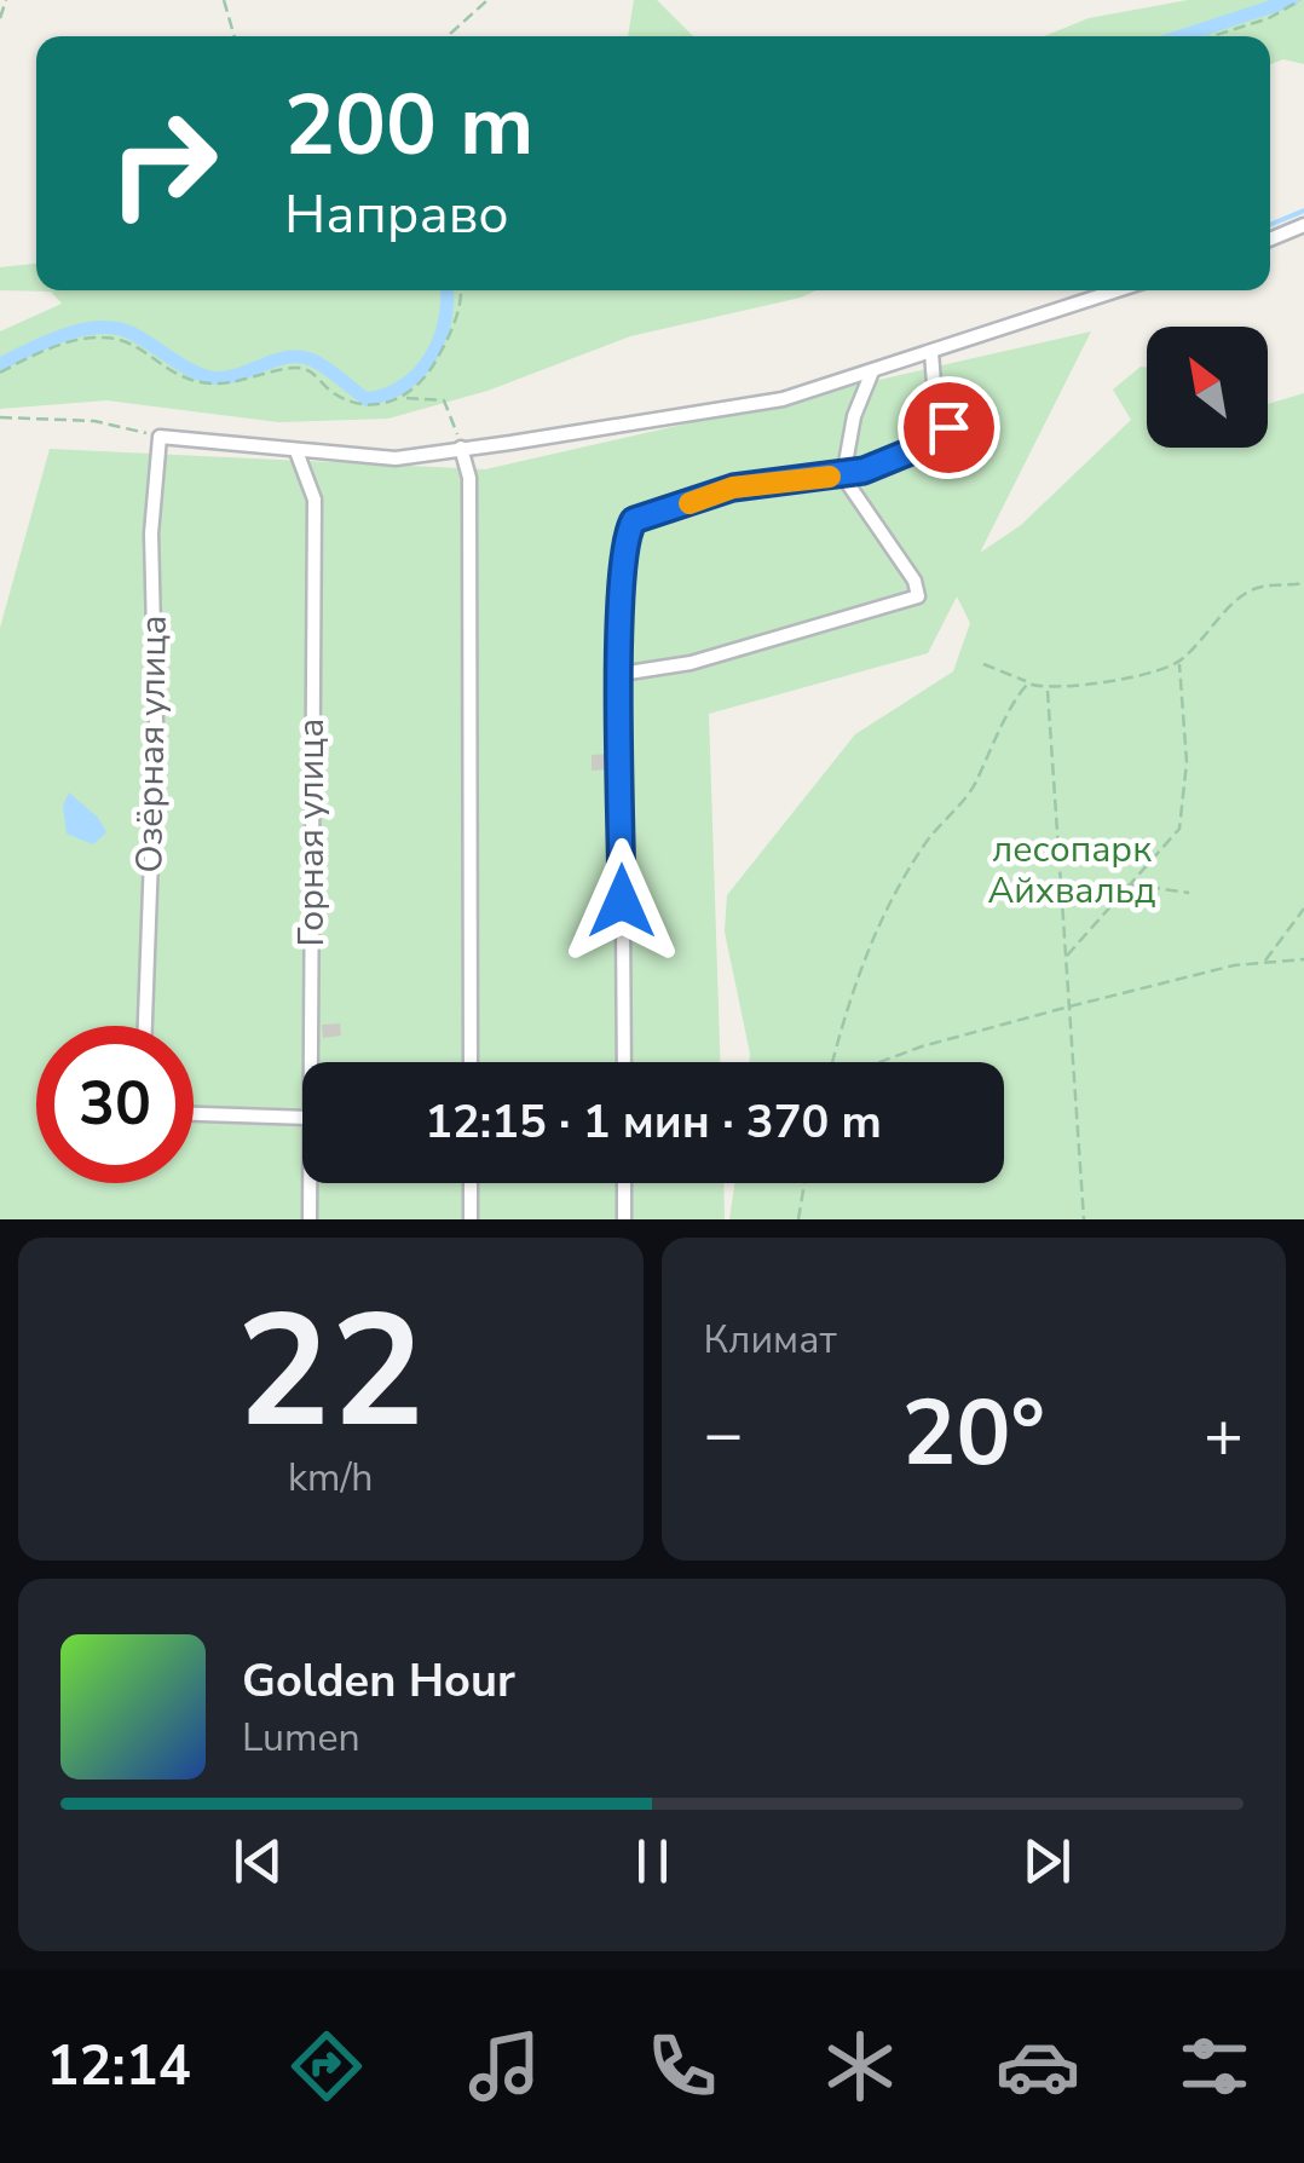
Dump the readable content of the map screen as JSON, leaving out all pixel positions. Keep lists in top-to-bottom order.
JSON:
{
  "streets": {
    "street": ["Озёрная улица", "Горная улица"]
  },
  "parks": ["лесопарк Айхвальд"],
  "north": "top left",
  "page": {
    "turn": ["200 m", "Направо"],
    "limit": "30",
    "trip": "12:15 · 1 мин · 370 m",
    "tile": [
      ["22", "km/h"],
      "Климат"
    ],
    "heat": ["−", "20°", "+"],
    "song": ["Golden Hour", "Lumen"],
    "tabs": "12:14"
  }
}
